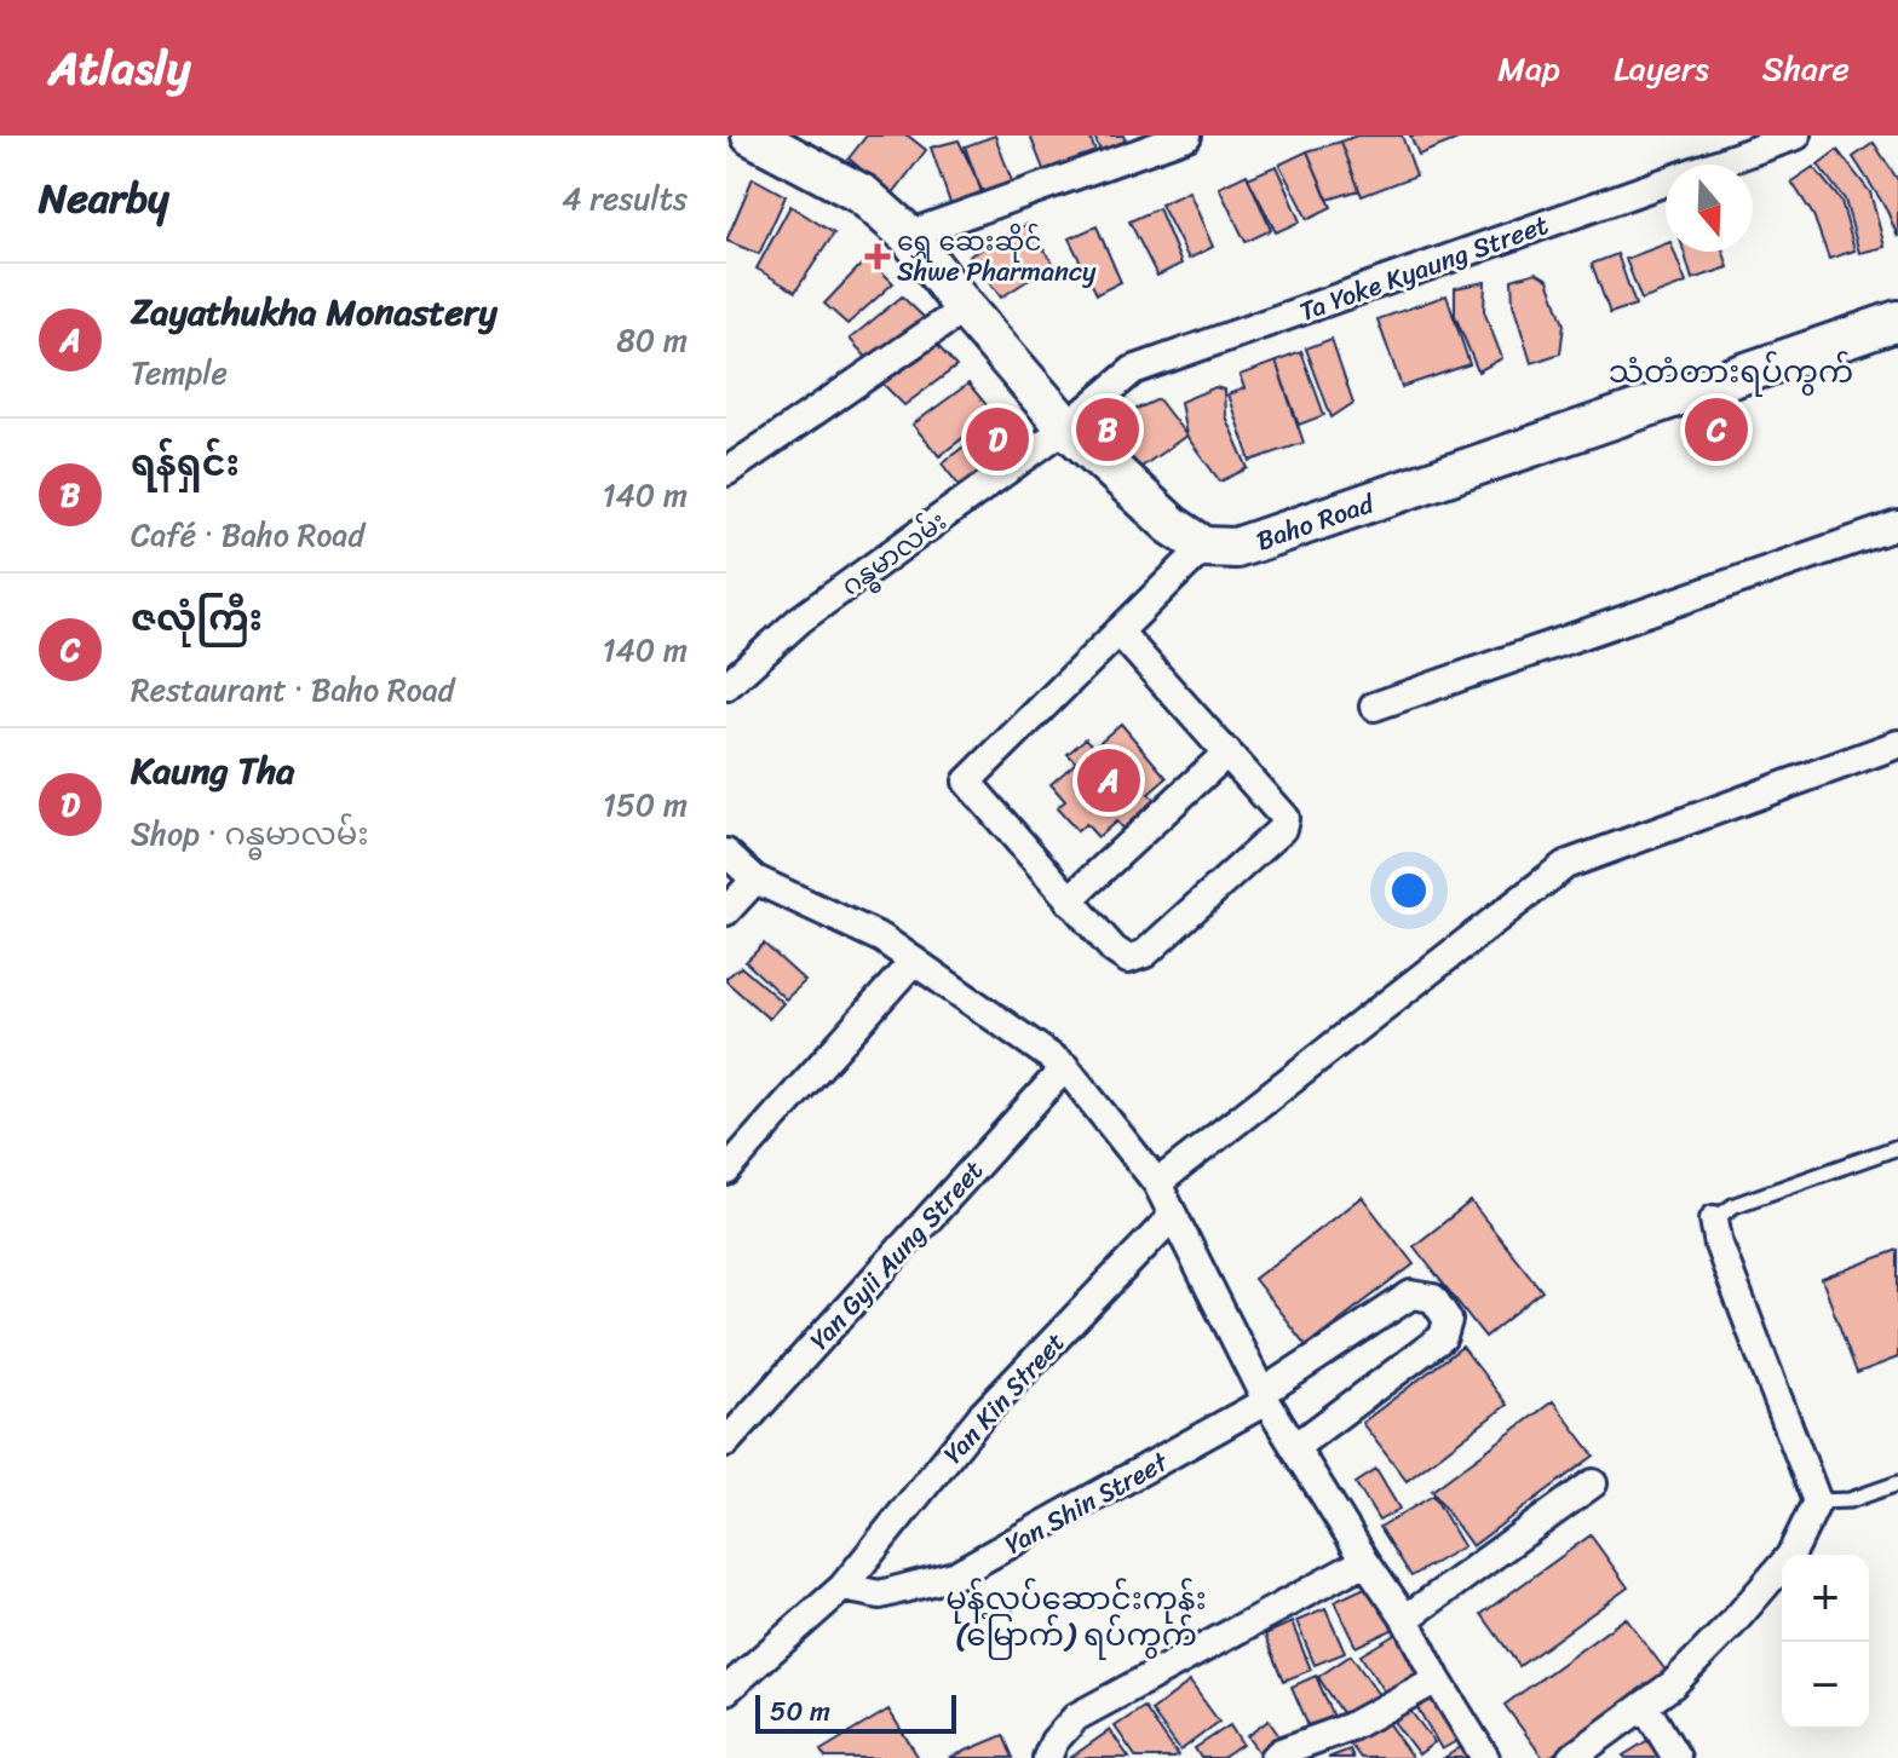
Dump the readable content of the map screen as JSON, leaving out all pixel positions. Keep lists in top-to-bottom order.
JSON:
{
  "streets": {
    "main road": ["Baho Road"],
    "street": [
      "Ta Yoke Kyaung Street",
      "ဂန္ဓမာလမ်း",
      "Yan Gyii Aung Street",
      "Yan Kin Street",
      "Yan Shin Street"
    ]
  },
  "crossings": [
    ["Ta Yoke Kyaung Street", "ဂန္ဓမာလမ်း"],
    ["Yan Kin Street", "Yan Shin Street"]
  ],
  "districts": ["သံတံတားရပ်ကွက်", "မုန့်လုပ်ဆောင်းကုန်း (မြောက်) ရပ်ကွက်"],
  "places": {
    "health": ["ရွှေ ဆေးဆိုင် Shwe Pharmancy"]
  },
  "scale_bar": "50 m",
  "north": "bottom",
  "page": {
    "header": "Atlasly",
    "nav": ["Map", "Layers", "Share"],
    "heading": ["Nearby", "4 results"],
    "list": [
      {
        "mark": "A",
        "name": "Zayathukha Monastery",
        "note": "Temple",
        "value": "80 m"
      },
      {
        "mark": "B",
        "name": "ရန်ရှင်း",
        "note": "Café · Baho Road",
        "value": "140 m"
      },
      {
        "mark": "C",
        "name": "ဇလုံကြီး",
        "note": "Restaurant · Baho Road",
        "value": "140 m"
      },
      {
        "mark": "D",
        "name": "Kaung Tha",
        "note": "Shop · ဂန္ဓမာလမ်း",
        "value": "150 m"
      }
    ],
    "pins": [
      "B",
      "C",
      "D",
      "A"
    ],
    "map_buttons": ["+", "−"],
    "scale": "50 m"
  }
}
